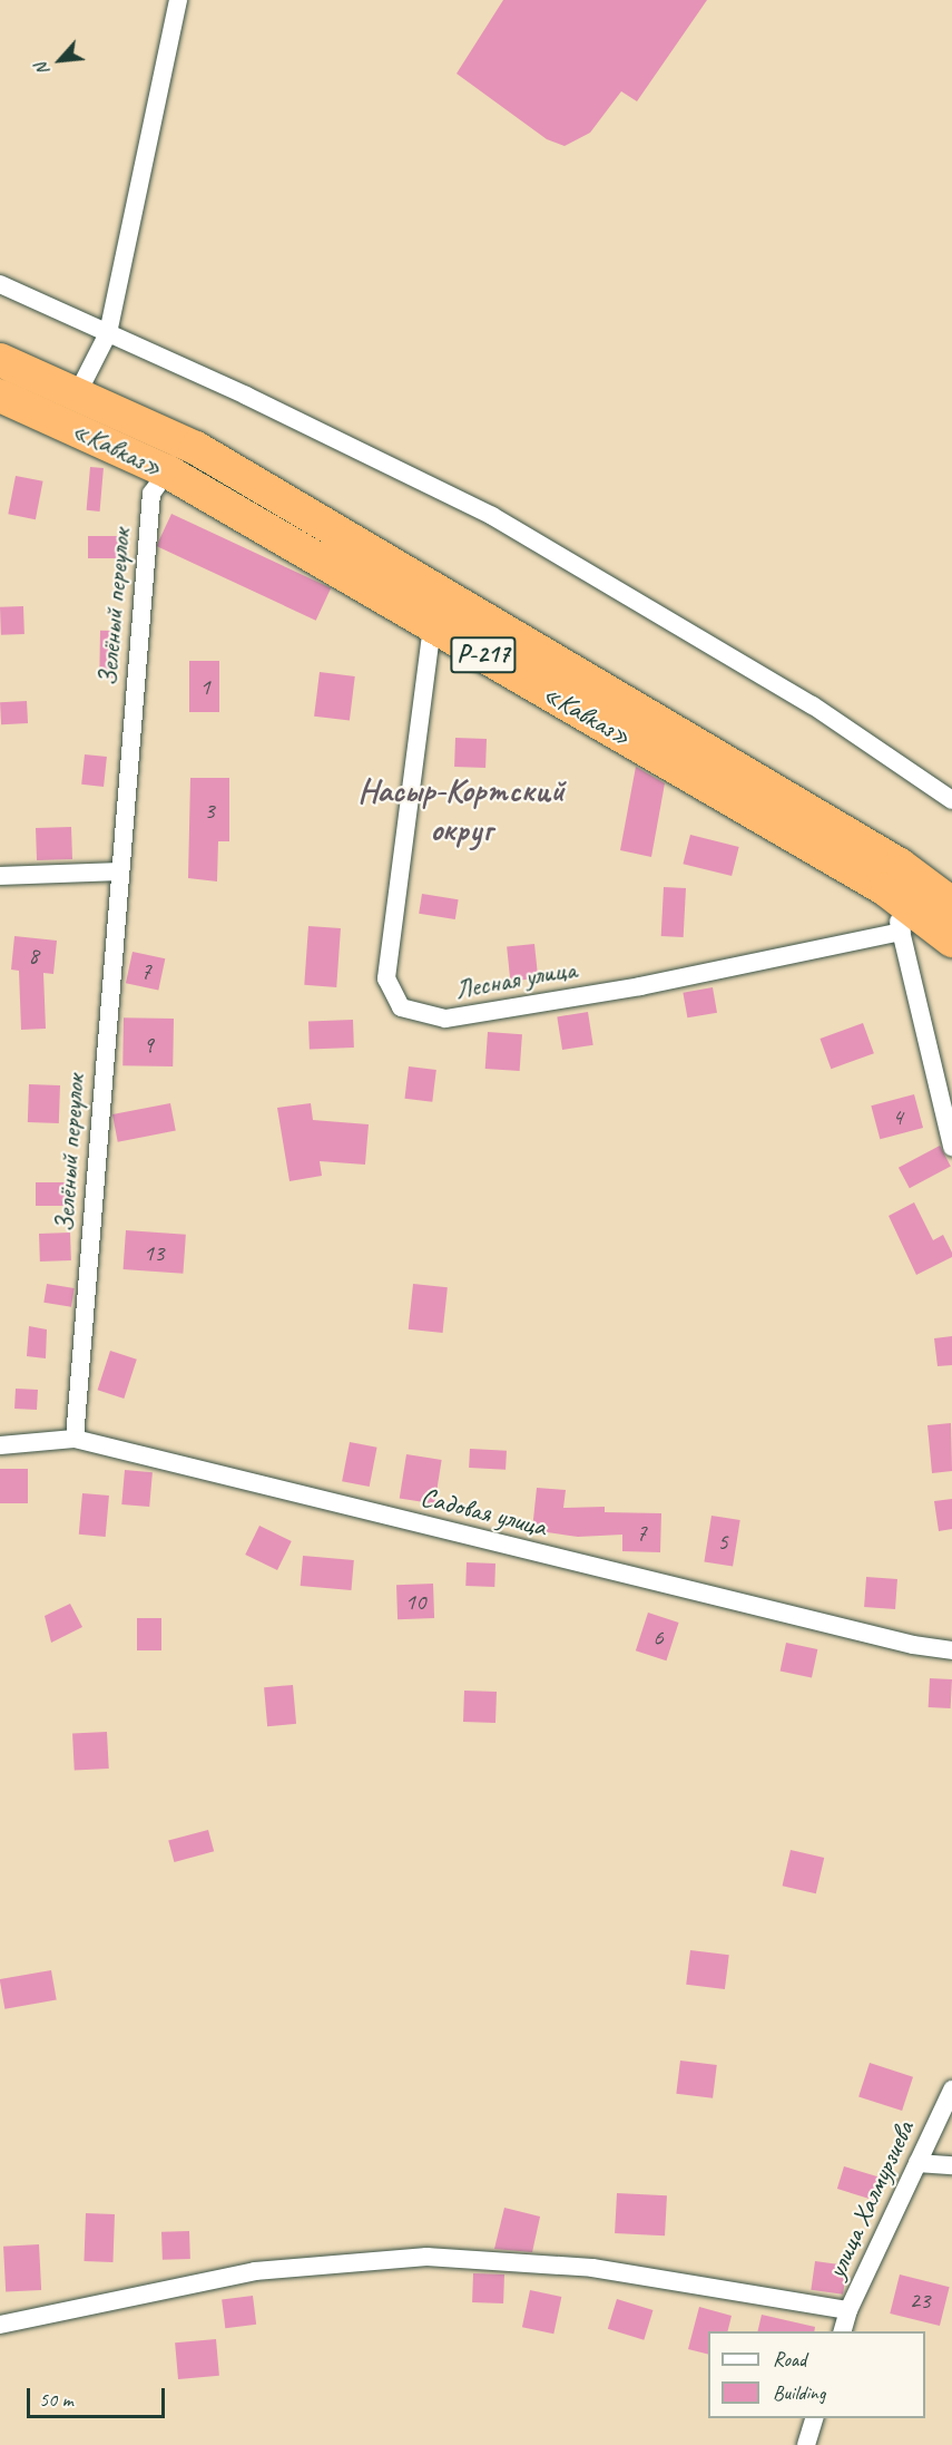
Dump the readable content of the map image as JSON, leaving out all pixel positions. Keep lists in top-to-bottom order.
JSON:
{
  "streets": {
    "highway": ["«Кавказ»", "Р-217"],
    "street": [
      "Зелёный переулок",
      "Лесная улица",
      "Садовая улица",
      "улица Халмурзиева"
    ]
  },
  "crossings": [
    ["«Кавказ»", "Зелёный переулок"],
    ["«Кавказ»", "Лесная улица"],
    ["Зелёный переулок", "Садовая улица"]
  ],
  "districts": ["Насыр-Кортский округ"],
  "house_numbers": [
    "1",
    "3",
    "8",
    "7",
    "9",
    "4",
    "13",
    "7",
    "5",
    "10",
    "6",
    "23"
  ],
  "legend": ["Road", "Building"],
  "scale_bar": "50 m",
  "north": "bottom left"
}
